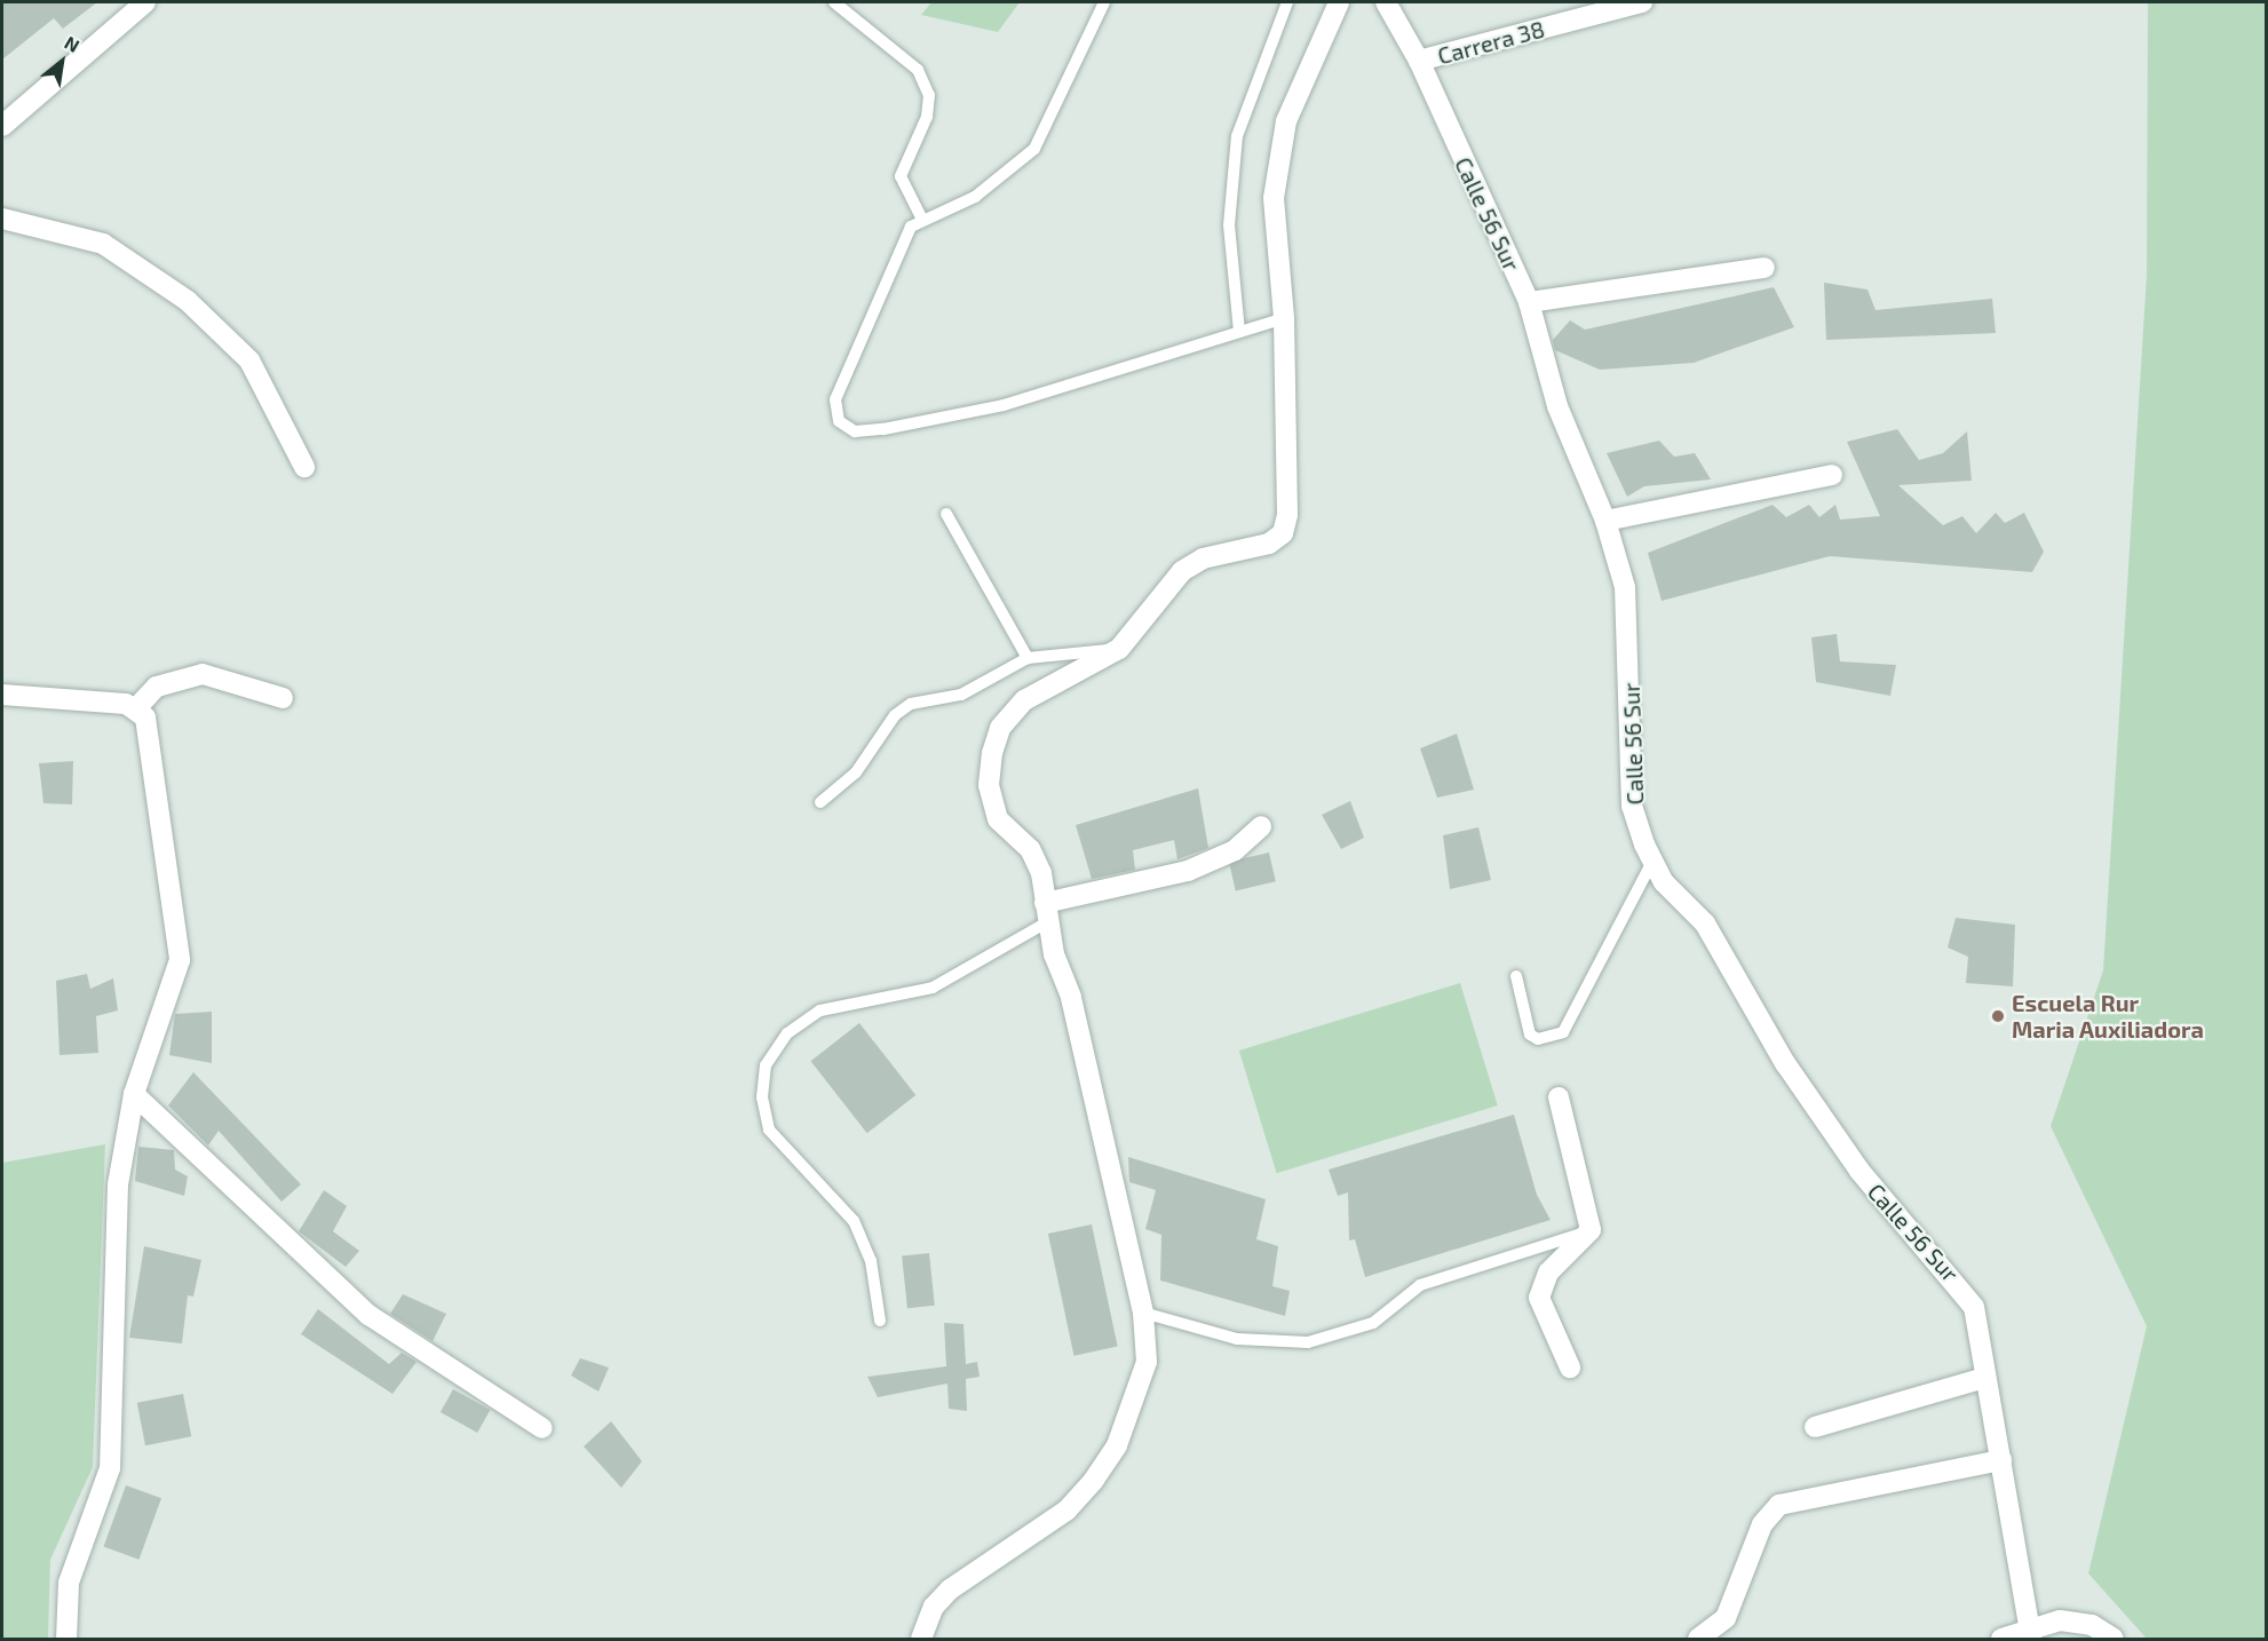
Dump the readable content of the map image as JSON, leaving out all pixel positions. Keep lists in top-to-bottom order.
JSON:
{
  "streets": {
    "street": ["Carrera 38", "Calle 56 Sur"]
  },
  "crossings": [
    ["Carrera 38", "Calle 56 Sur"]
  ],
  "places": ["Escuela Rur Maria Auxiliadora"],
  "north": "top right"
}
